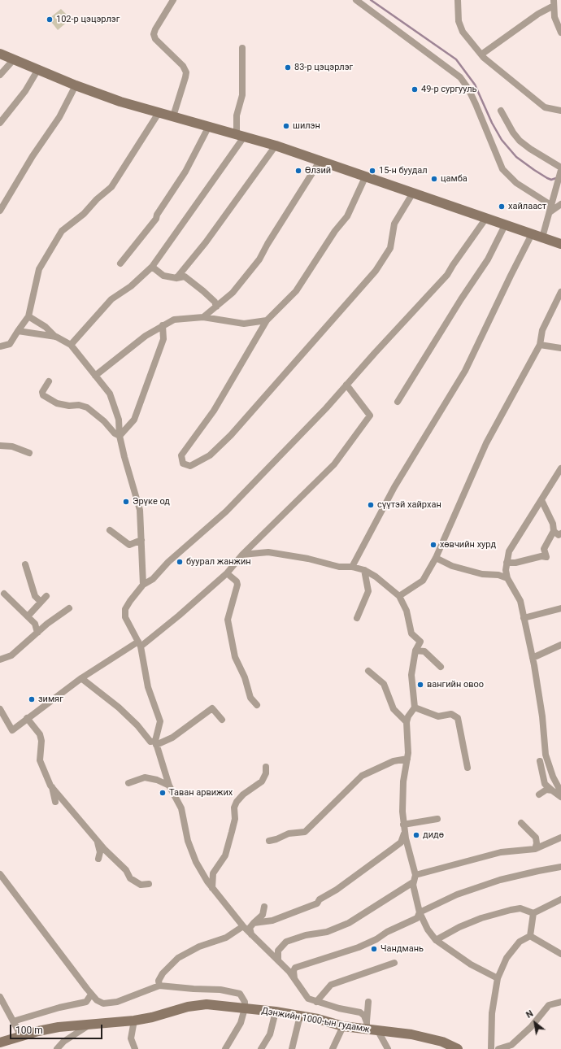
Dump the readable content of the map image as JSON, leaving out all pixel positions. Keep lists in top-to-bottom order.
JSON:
{
  "streets": {
    "main road": ["Дэнжийн 1000-ын гудамж"]
  },
  "places": [
    "102-р цэцэрлэг",
    "83-р цэцэрлэг",
    "49-р сургууль",
    "шилэн",
    "Өлзий",
    "15-н буудал",
    "цамба",
    "хайлааст",
    "Эрүке од",
    "сүүтэй хайрхан",
    "хөвчийн хурд",
    "буурал жанжин",
    "вангийн овоо",
    "зимяг",
    "Таван арвижих",
    "дидө",
    "Чандмань"
  ],
  "scale_bar": "100 m",
  "north": "top left"
}
